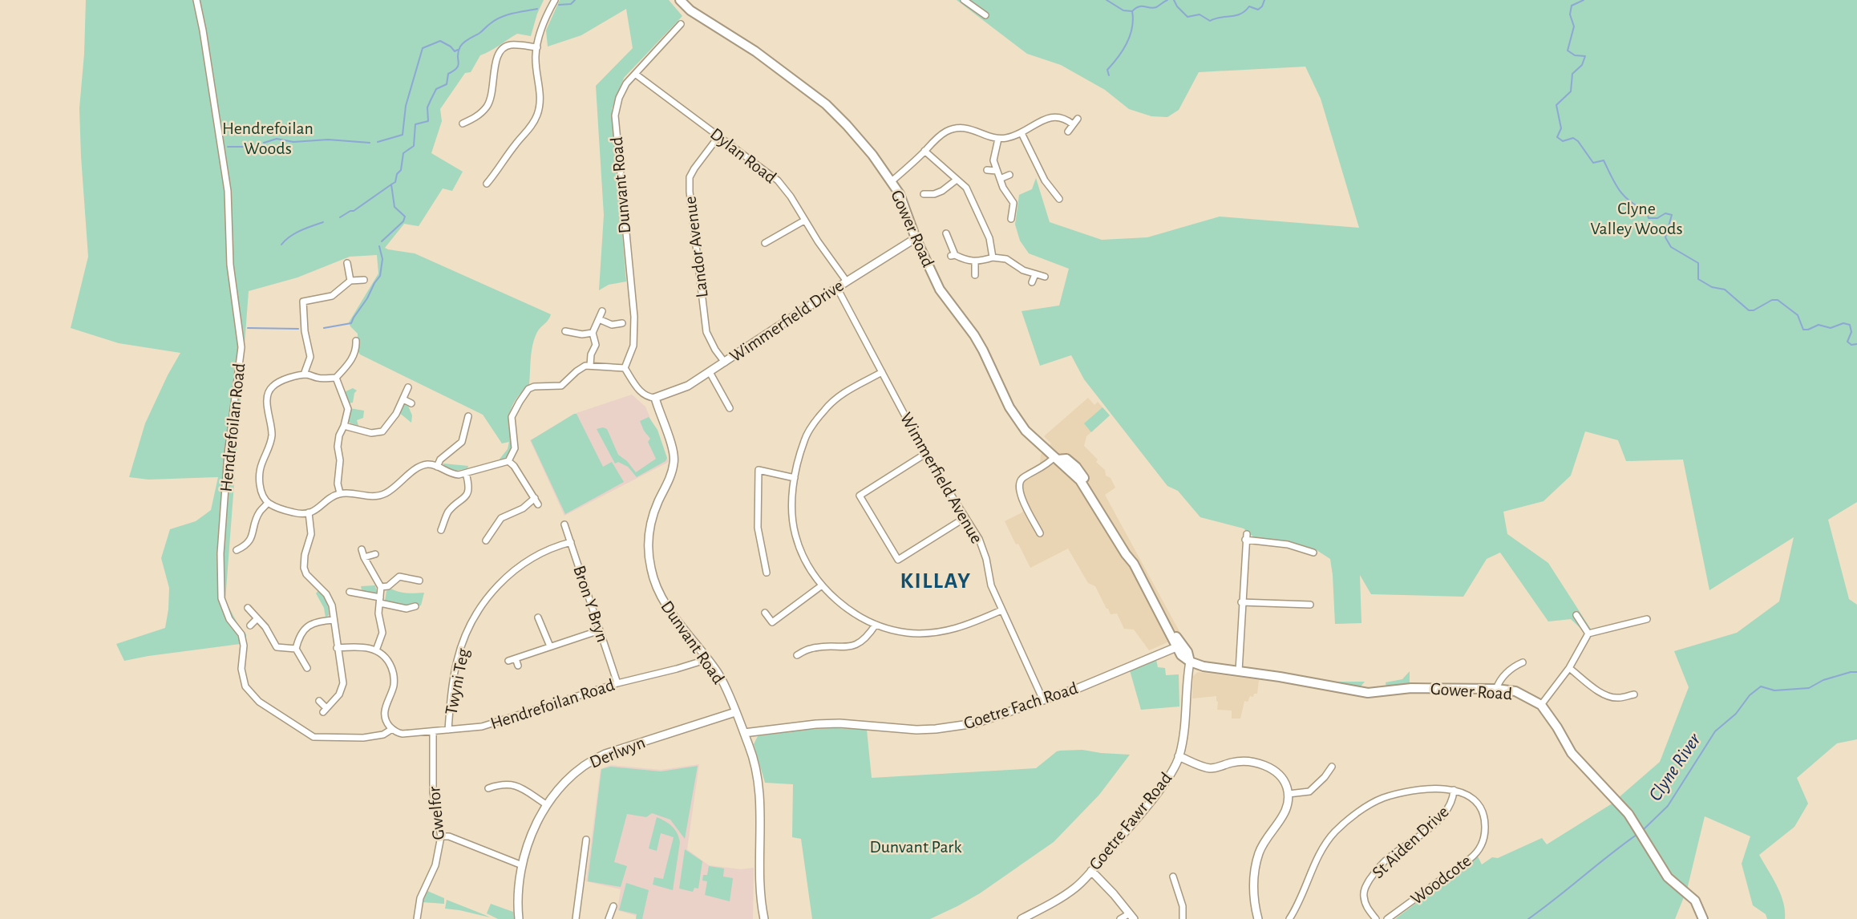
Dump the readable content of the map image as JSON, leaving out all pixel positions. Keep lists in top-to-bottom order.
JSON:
{
  "streets": {
    "main road": ["Gower Road"],
    "street": [
      "Dylan Road",
      "Dunvant Road",
      "Landor Avenue",
      "Wimmerfield Drive",
      "Hendrefoilan Road",
      "Wimmerfield Avenue",
      "Bron Y Bryn",
      "Twyni Teg",
      "Goetre Fach Road",
      "Derlwyn",
      "Gwelfor",
      "Goetre Fawr Road",
      "St Aiden Drive",
      "Woodcote"
    ]
  },
  "crossings": [
    ["Dylan Road", "Dunvant Road"],
    ["Dylan Road", "Landor Avenue"],
    ["Dylan Road", "Wimmerfield Drive"],
    ["Dunvant Road", "Wimmerfield Drive"],
    ["Dunvant Road", "Hendrefoilan Road"],
    ["Dunvant Road", "Goetre Fach Road"],
    ["Dunvant Road", "Derlwyn"],
    ["Gower Road", "Wimmerfield Drive"],
    ["Gower Road", "Goetre Fach Road"],
    ["Gower Road", "Goetre Fawr Road"],
    ["Landor Avenue", "Wimmerfield Drive"],
    ["Wimmerfield Drive", "Wimmerfield Avenue"],
    ["Hendrefoilan Road", "Bron Y Bryn"],
    ["Hendrefoilan Road", "Twyni Teg"],
    ["Hendrefoilan Road", "Gwelfor"],
    ["Wimmerfield Avenue", "Goetre Fach Road"],
    ["Bron Y Bryn", "Twyni Teg"],
    ["St Aiden Drive", "Woodcote"]
  ],
  "districts": ["KILLAY"],
  "water": ["Clyne River"],
  "parks": ["Hendrefoilan Woods", "Clyne Valley Woods", "Dunvant Park"]
}
